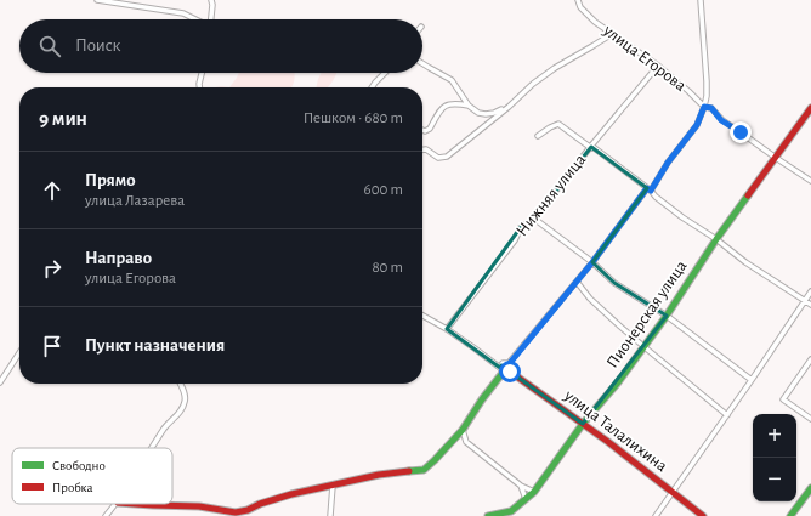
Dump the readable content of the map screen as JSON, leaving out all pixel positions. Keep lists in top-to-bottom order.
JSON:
{
  "streets": {
    "street": [
      "улица Егорова",
      "Нижняя улица",
      "Пионерская улица",
      "улица Талалихина"
    ]
  },
  "crossings": [
    ["улица Егорова", "Нижняя улица"],
    ["улица Егорова", "Пионерская улица"],
    ["Пионерская улица", "улица Талалихина"]
  ],
  "legend": ["Свободно", "Пробка"],
  "page": {
    "search": "Поиск",
    "heading": ["9 мин", "Пешком · 680 m"],
    "list": [
      ["Прямо", "улица Лазарева", "600 m"],
      ["Направо", "улица Егорова", "80 m"],
      "Пункт назначения"
    ],
    "map_buttons": ["+", "−"]
  }
}
